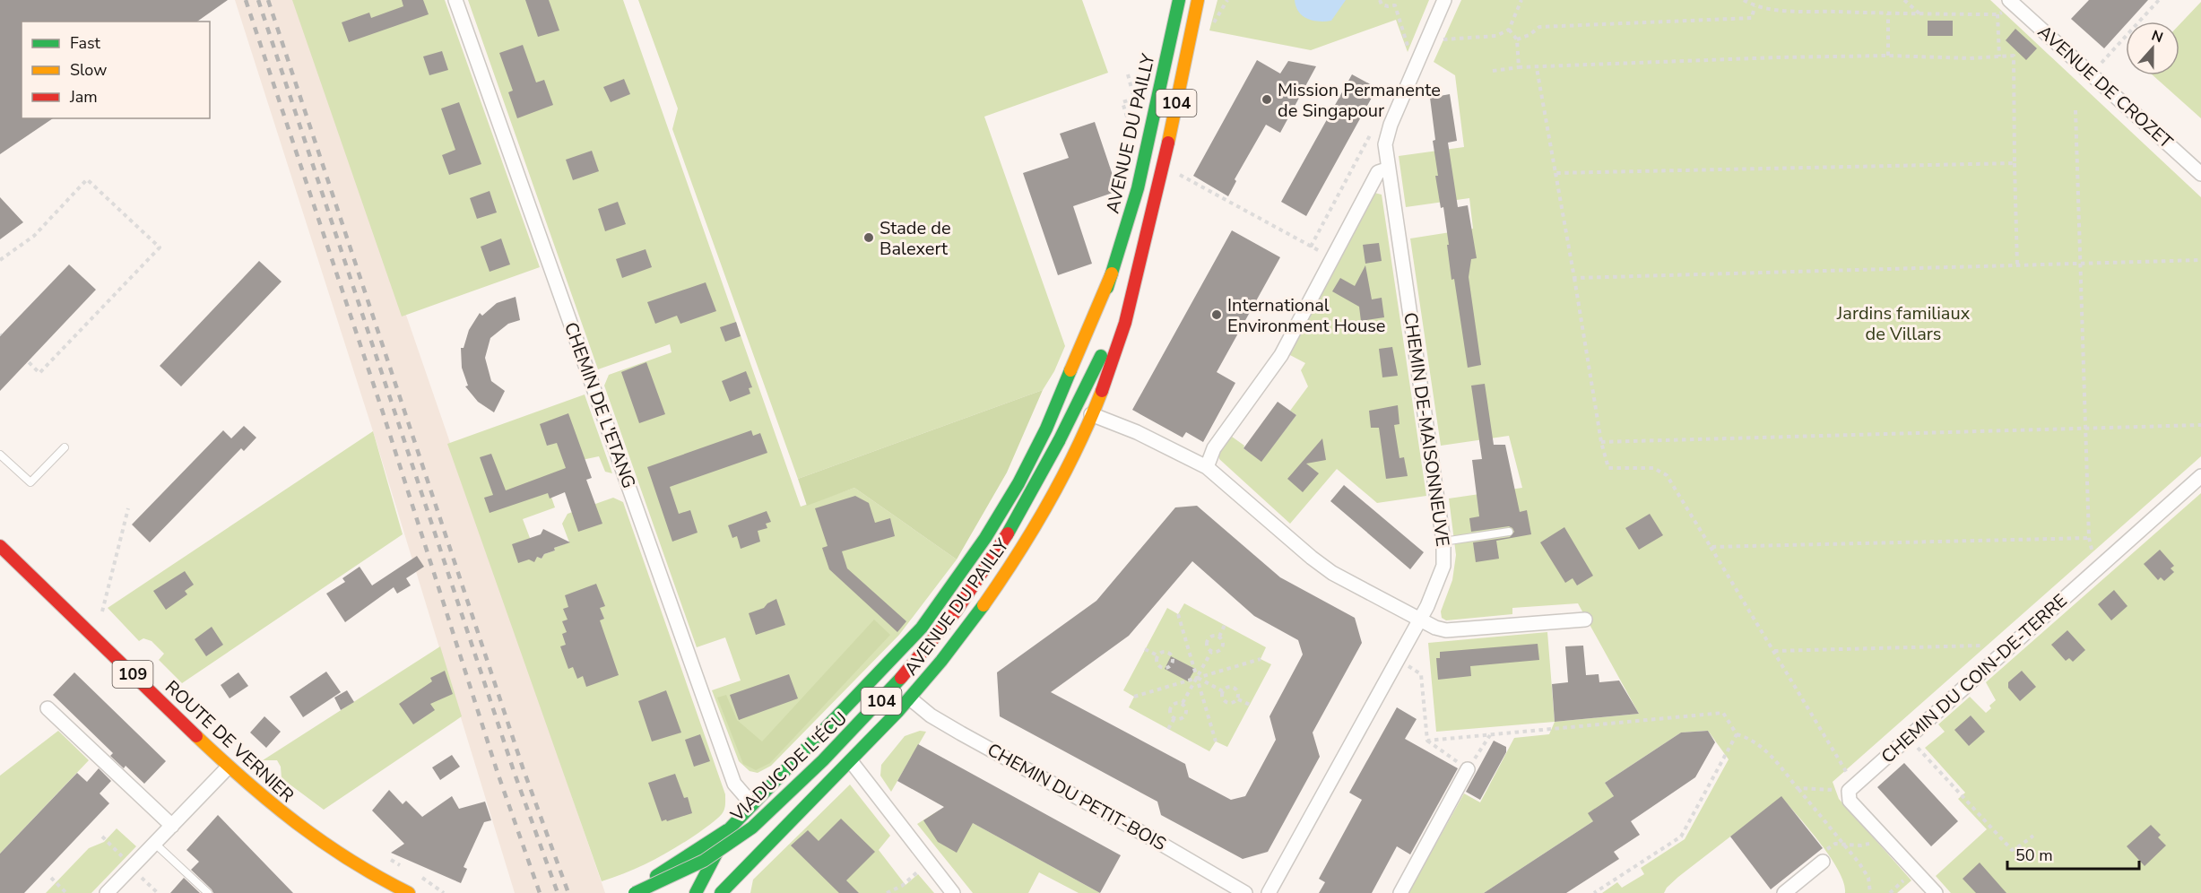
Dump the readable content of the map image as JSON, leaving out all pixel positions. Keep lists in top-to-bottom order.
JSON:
{
  "streets": {
    "main road": [
      "104",
      "AVENUE DU PAILLY",
      "109",
      "ROUTE DE VERNIER",
      "VIADUC DE L'ÉCU"
    ],
    "street": [
      "AVENUE DE CROZET",
      "CHEMIN DE L'ETANG",
      "CHEMIN DE-MAISONNEUVE",
      "CHEMIN DU COIN-DE-TERRE",
      "CHEMIN DU PETIT-BOIS"
    ]
  },
  "crossings": [
    ["104", "AVENUE DU PAILLY"],
    ["AVENUE DU PAILLY", "CHEMIN DE L'ETANG"],
    ["AVENUE DU PAILLY", "VIADUC DE L'ÉCU"],
    ["AVENUE DU PAILLY", "CHEMIN DU PETIT-BOIS"]
  ],
  "parks": ["Jardins familiaux de Villars"],
  "places": ["Mission Permanente de Singapour", "Stade de Balexert", "International Environment House"],
  "legend": ["Fast", "Slow", "Jam"],
  "scale_bar": "50 m",
  "north": "top"
}
